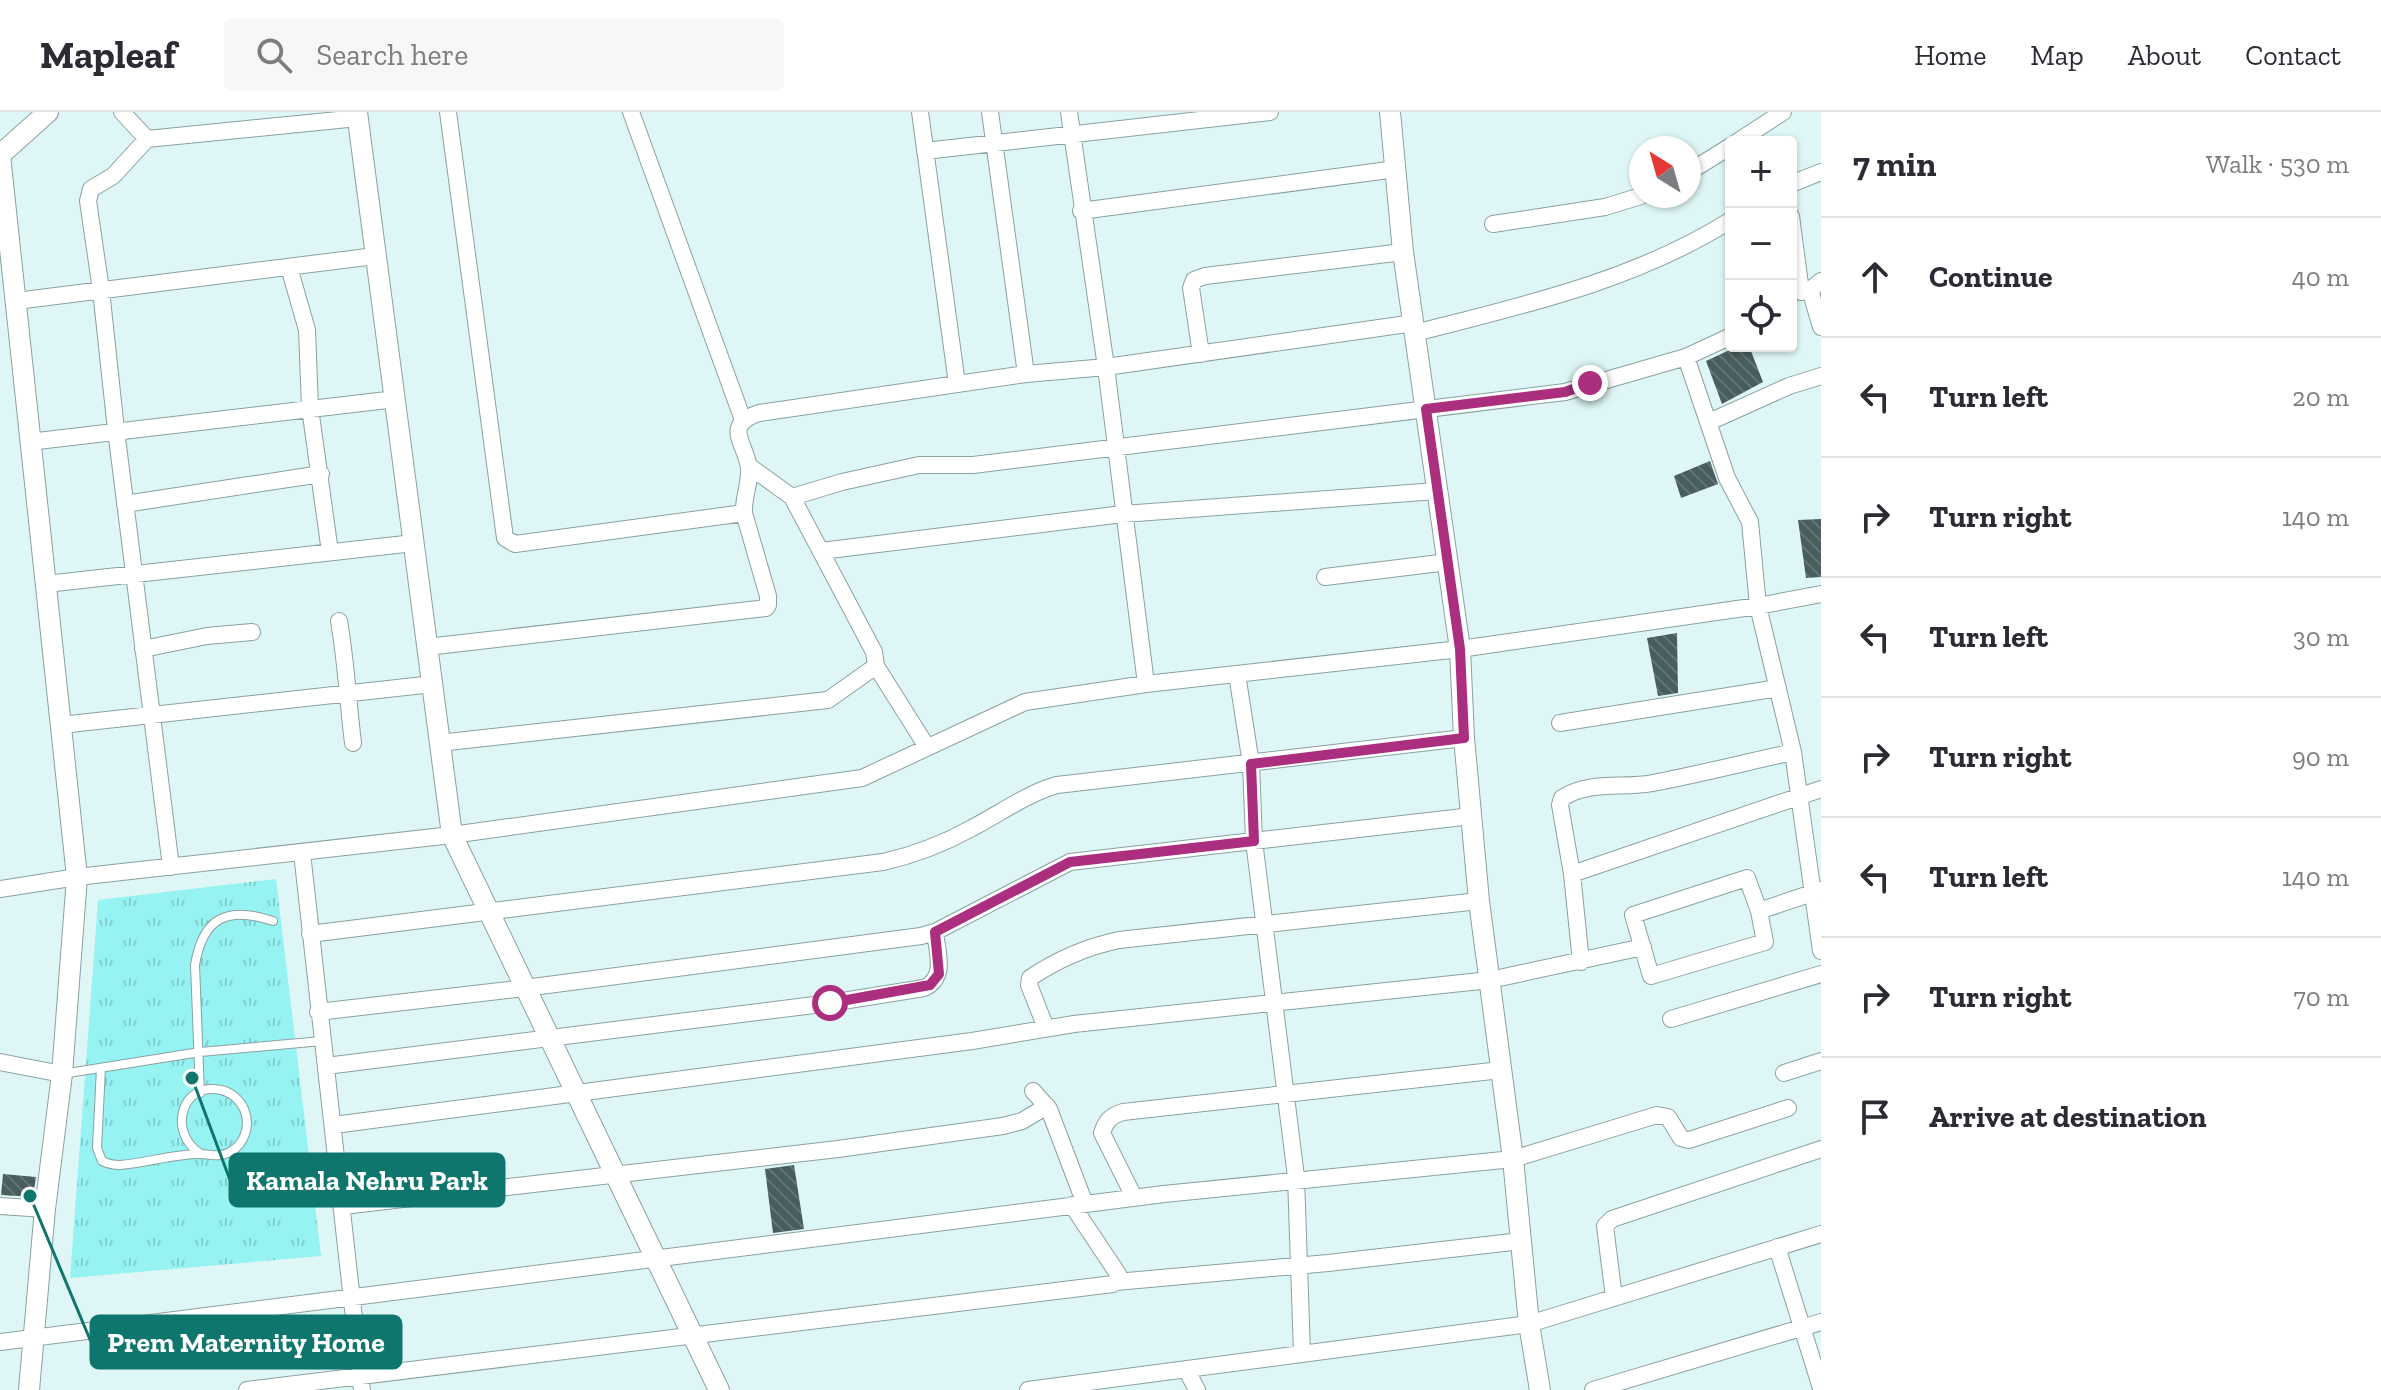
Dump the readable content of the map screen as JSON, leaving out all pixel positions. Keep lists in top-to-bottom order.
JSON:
{
  "places": ["Kamala Nehru Park", "Prem Maternity Home"],
  "north": "top left",
  "page": {
    "header": "Mapleaf",
    "search": "Search here",
    "nav": [
      "Home",
      "Map",
      "About",
      "Contact"
    ],
    "heading": ["7 min", "Walk · 530 m"],
    "map_buttons": ["+", "−"],
    "list": [
      ["Continue", "40 m"],
      ["Turn left", "20 m"],
      ["Turn right", "140 m"],
      ["Turn left", "30 m"],
      ["Turn right", "90 m"],
      ["Turn left", "140 m"],
      ["Turn right", "70 m"],
      "Arrive at destination"
    ]
  }
}
